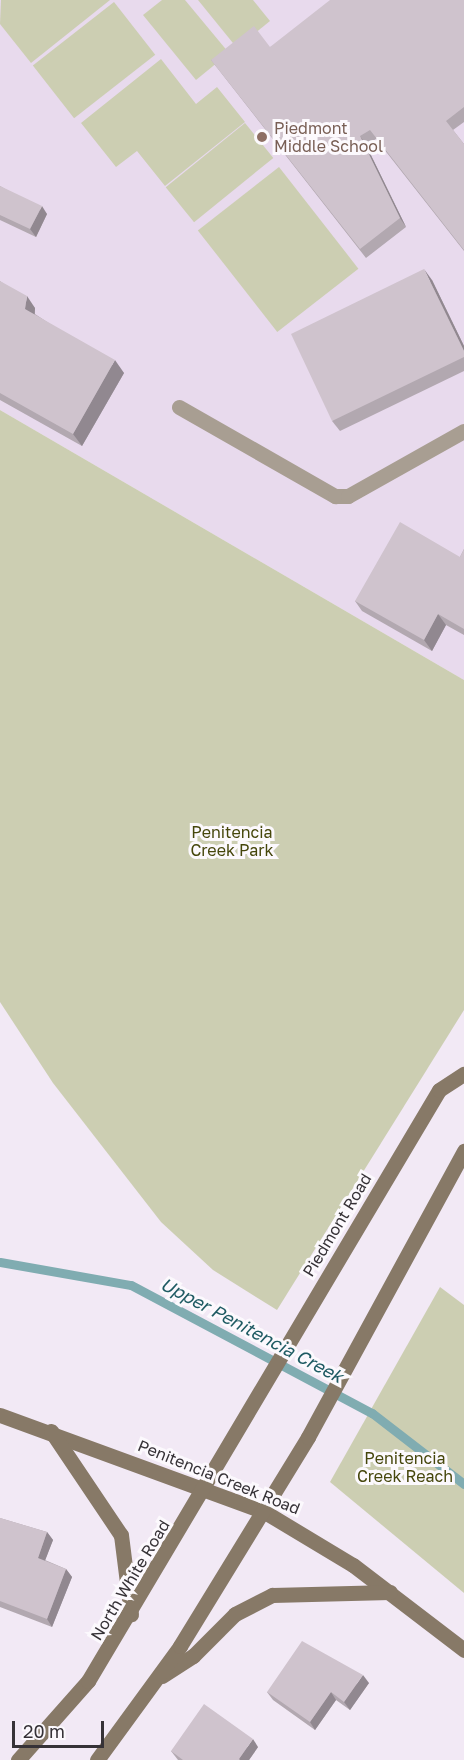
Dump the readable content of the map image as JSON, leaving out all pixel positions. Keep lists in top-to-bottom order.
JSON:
{
  "streets": {
    "main road": ["Piedmont Road", "Penitencia Creek Road", "North White Road"]
  },
  "crossings": [
    ["Piedmont Road", "North White Road"],
    ["Penitencia Creek Road", "North White Road"]
  ],
  "water": ["Upper Penitencia Creek"],
  "parks": ["Penitencia Creek Park", "Penitencia Creek Reach"],
  "places": ["Piedmont Middle School"],
  "scale_bar": "20 m"
}
